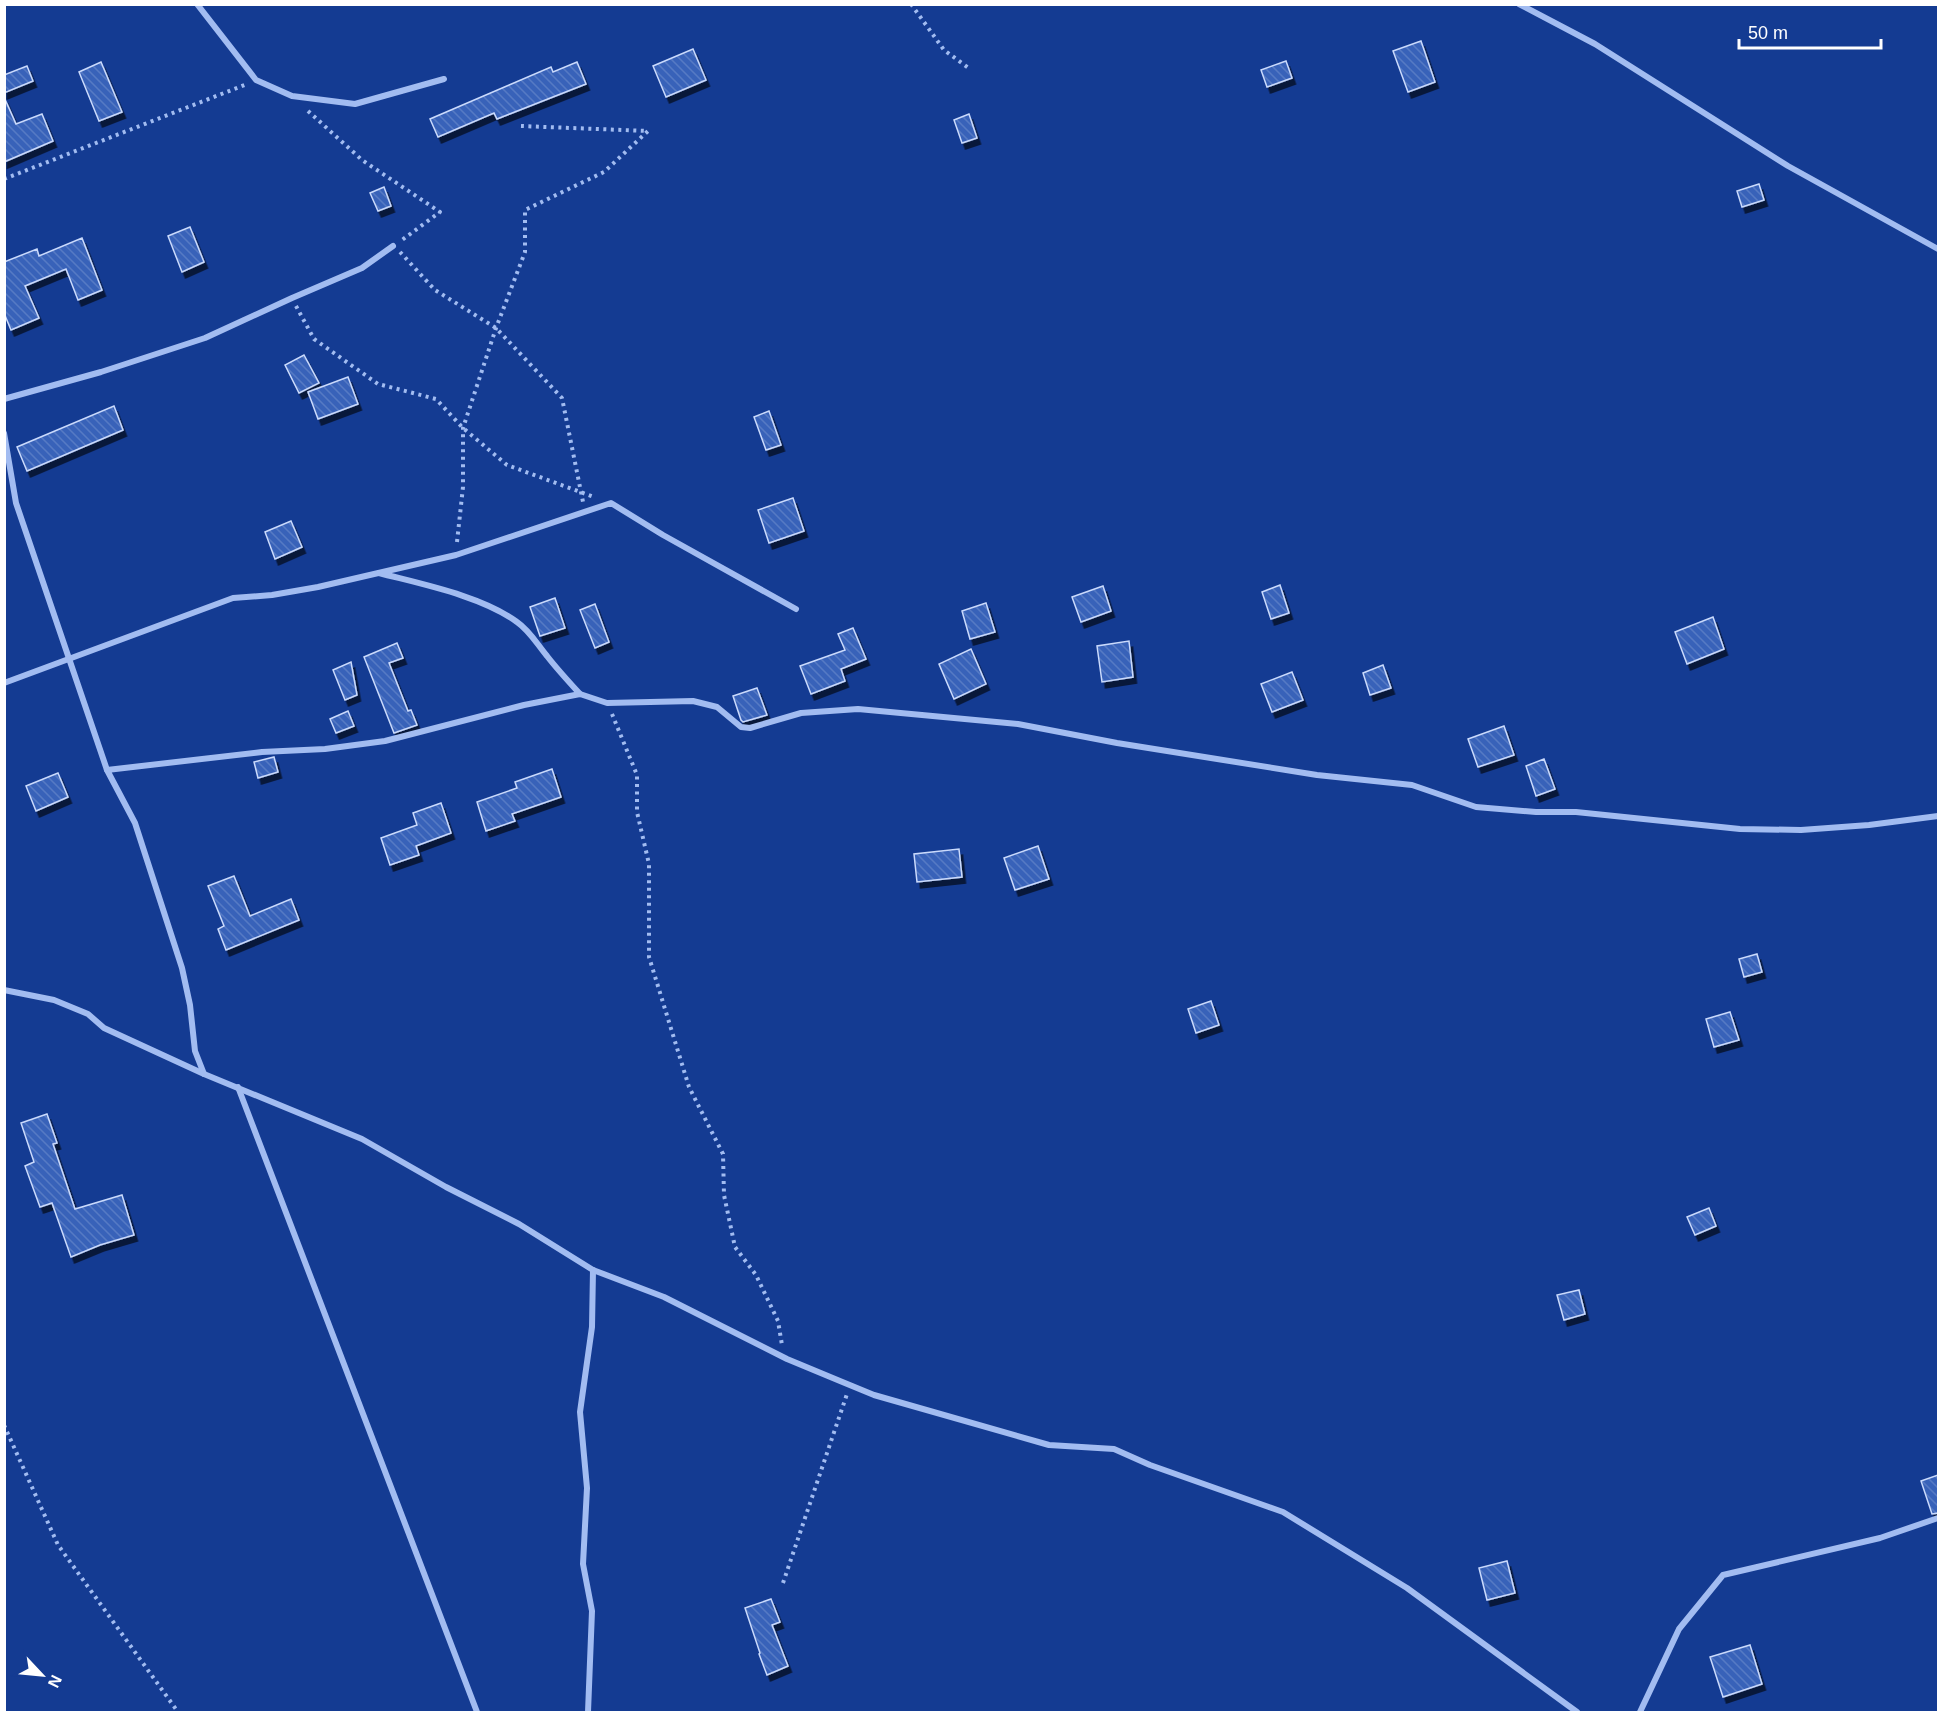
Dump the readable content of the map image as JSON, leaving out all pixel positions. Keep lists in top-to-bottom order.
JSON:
{
  "scale_bar": "50 m",
  "north": "bottom right"
}
